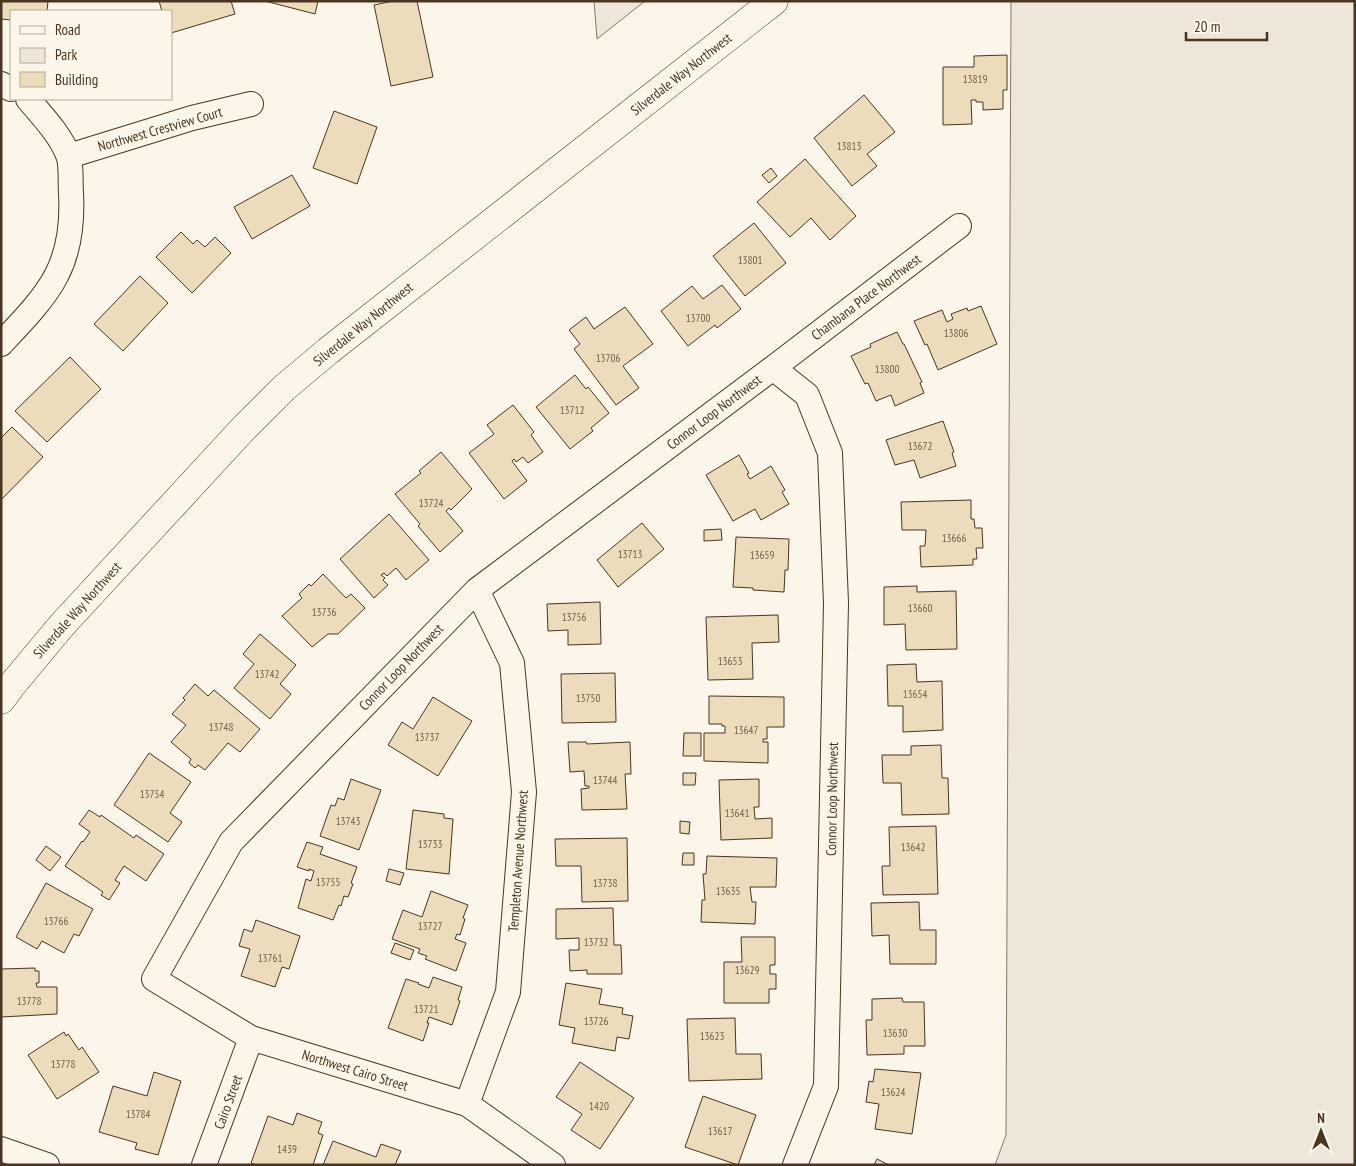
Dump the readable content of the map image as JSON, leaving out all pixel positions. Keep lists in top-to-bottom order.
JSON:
{
  "streets": {
    "main road": ["Silverdale Way Northwest"],
    "street": [
      "Northwest Crestview Court",
      "Chambana Place Northwest",
      "Connor Loop Northwest",
      "Templeton Avenue Northwest",
      "Northwest Cairo Street",
      "Cairo Street"
    ]
  },
  "crossings": [
    ["Chambana Place Northwest", "Connor Loop Northwest"],
    ["Connor Loop Northwest", "Templeton Avenue Northwest"],
    ["Connor Loop Northwest", "Northwest Cairo Street"],
    ["Templeton Avenue Northwest", "Northwest Cairo Street"],
    ["Northwest Cairo Street", "Cairo Street"]
  ],
  "house_numbers": [
    "13819",
    "13813",
    "13801",
    "13700",
    "13806",
    "13706",
    "13800",
    "13712",
    "13672",
    "13724",
    "13666",
    "13713",
    "13659",
    "13660",
    "13736",
    "13756",
    "13653",
    "13742",
    "13654",
    "13750",
    "13748",
    "13647",
    "13737",
    "13744",
    "13754",
    "13641",
    "13743",
    "13733",
    "13642",
    "13755",
    "13738",
    "13635",
    "13766",
    "13727",
    "13732",
    "13761",
    "13629",
    "13778",
    "13721",
    "13726",
    "13630",
    "13623",
    "13778",
    "13624",
    "1420",
    "13784",
    "13617",
    "1439"
  ],
  "legend": ["Road", "Park", "Building"],
  "scale_bar": "20 m",
  "north": "top"
}
